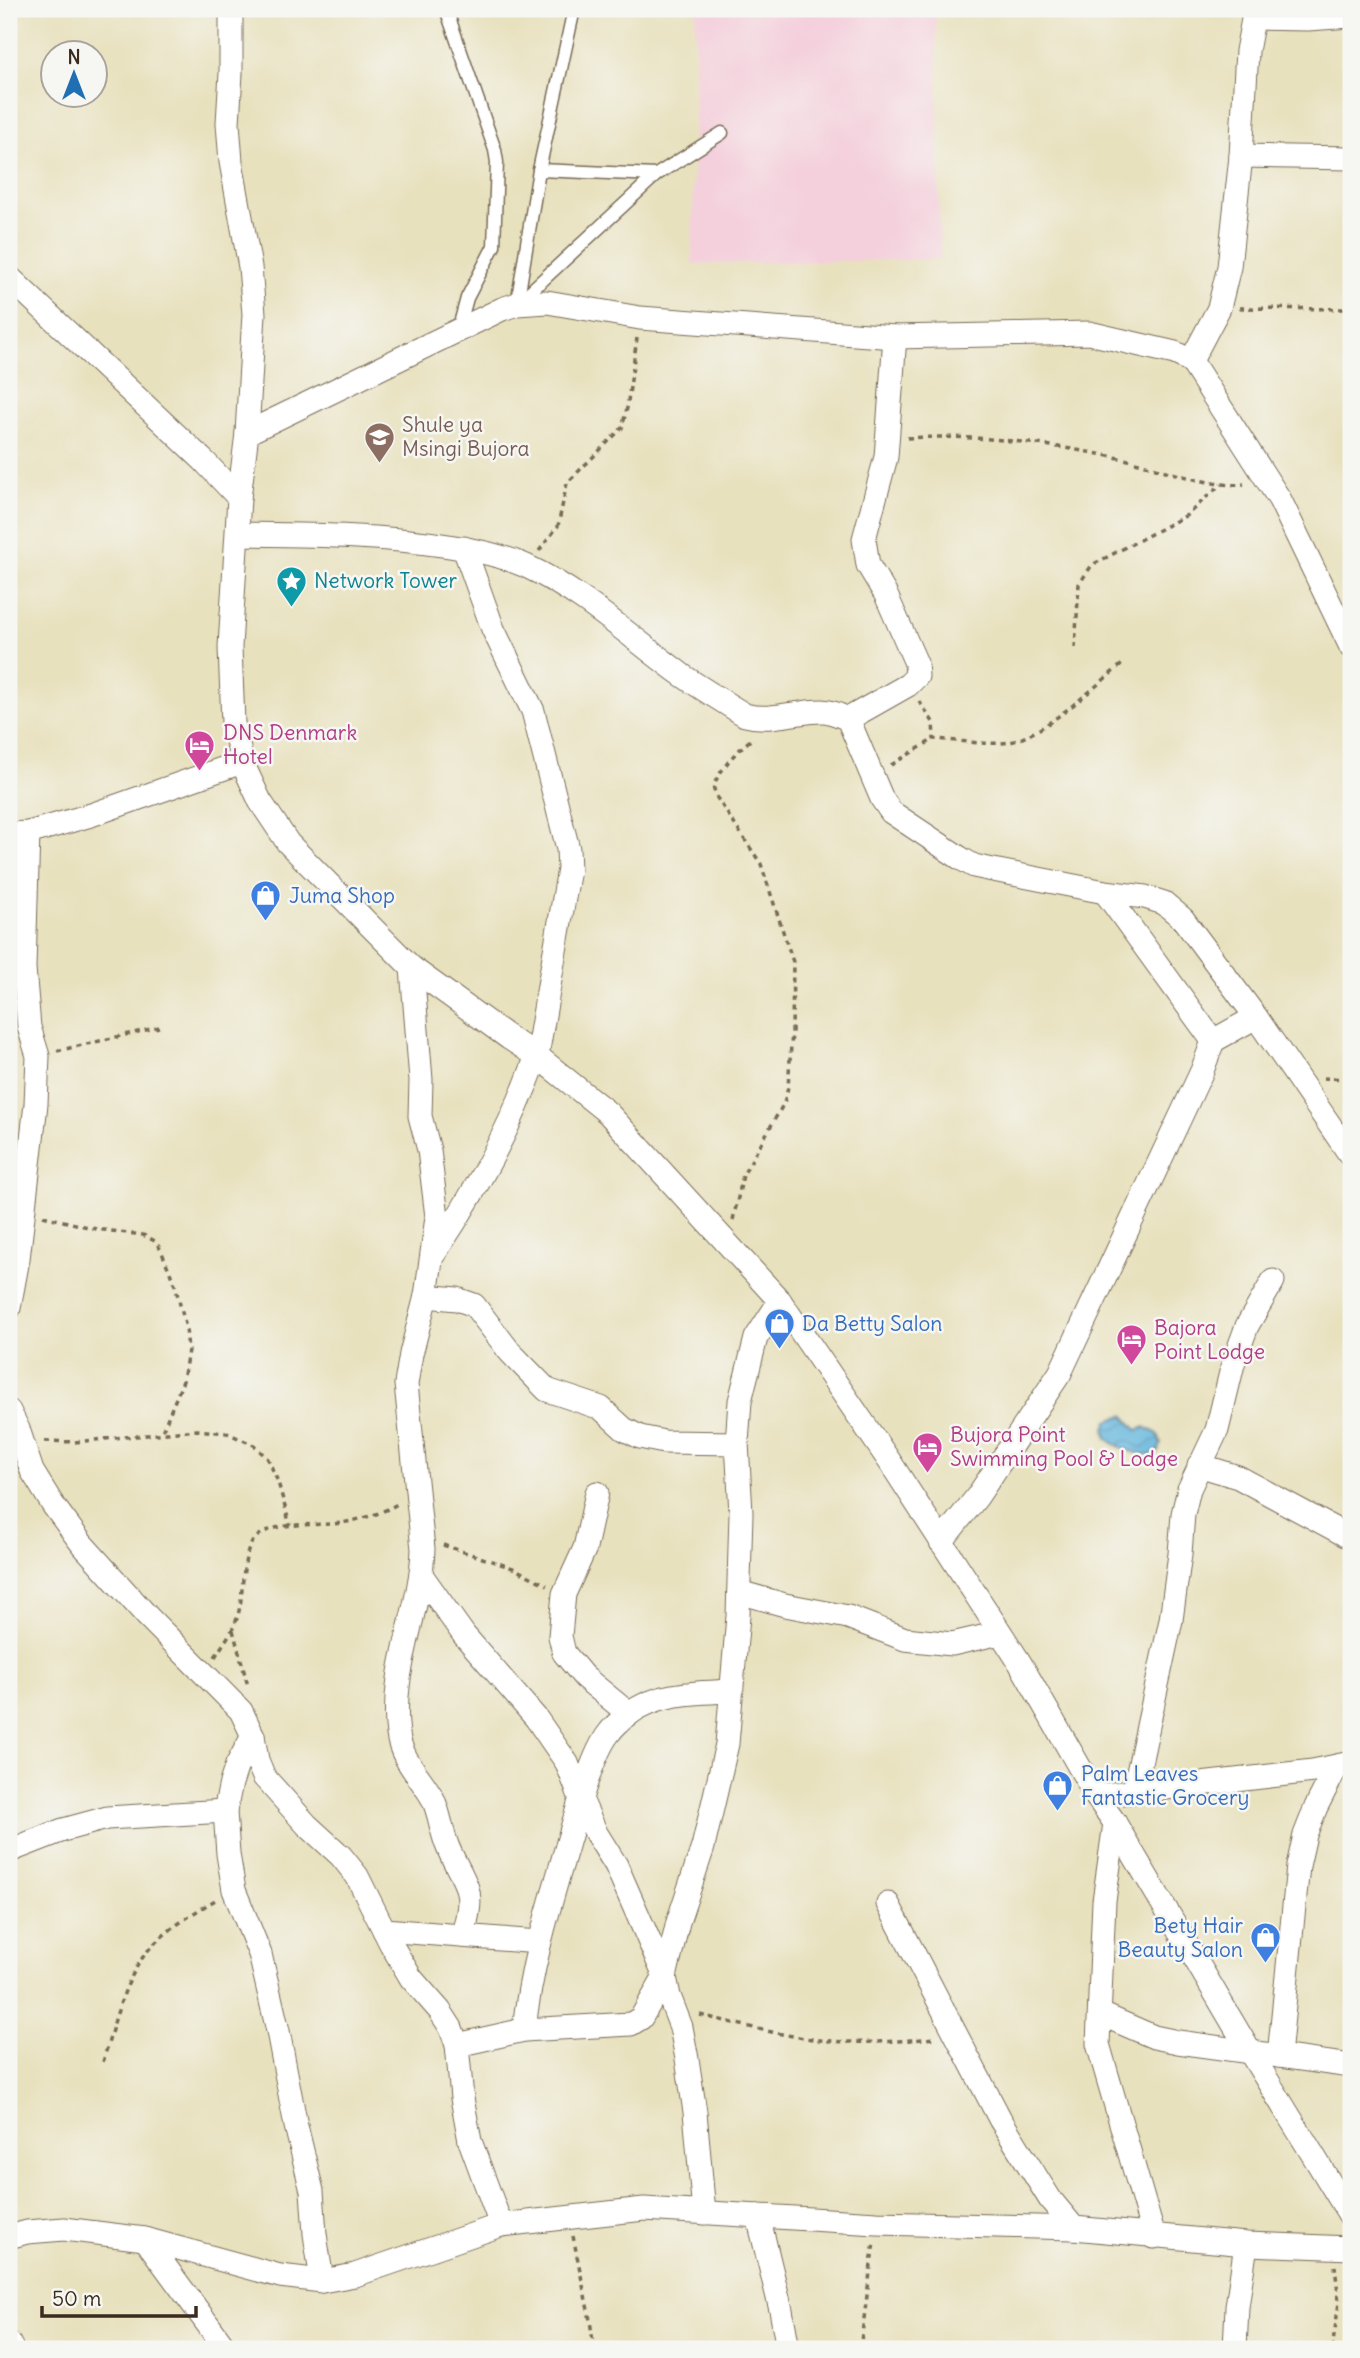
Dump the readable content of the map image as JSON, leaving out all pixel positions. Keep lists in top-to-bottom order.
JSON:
{
  "places": {
    "school or university": ["Shule ya Msingi Bujora"],
    "place": ["Network Tower"],
    "hotel": ["DNS Denmark Hotel", "Bajora Point Lodge", "Bujora Point Swimming Pool & Lodge"],
    "shop": [
      "Juma Shop",
      "Da Betty Salon",
      "Palm Leaves Fantastic Grocery",
      "Bety Hair Beauty Salon"
    ]
  },
  "scale_bar": "50 m",
  "north": "top"
}
